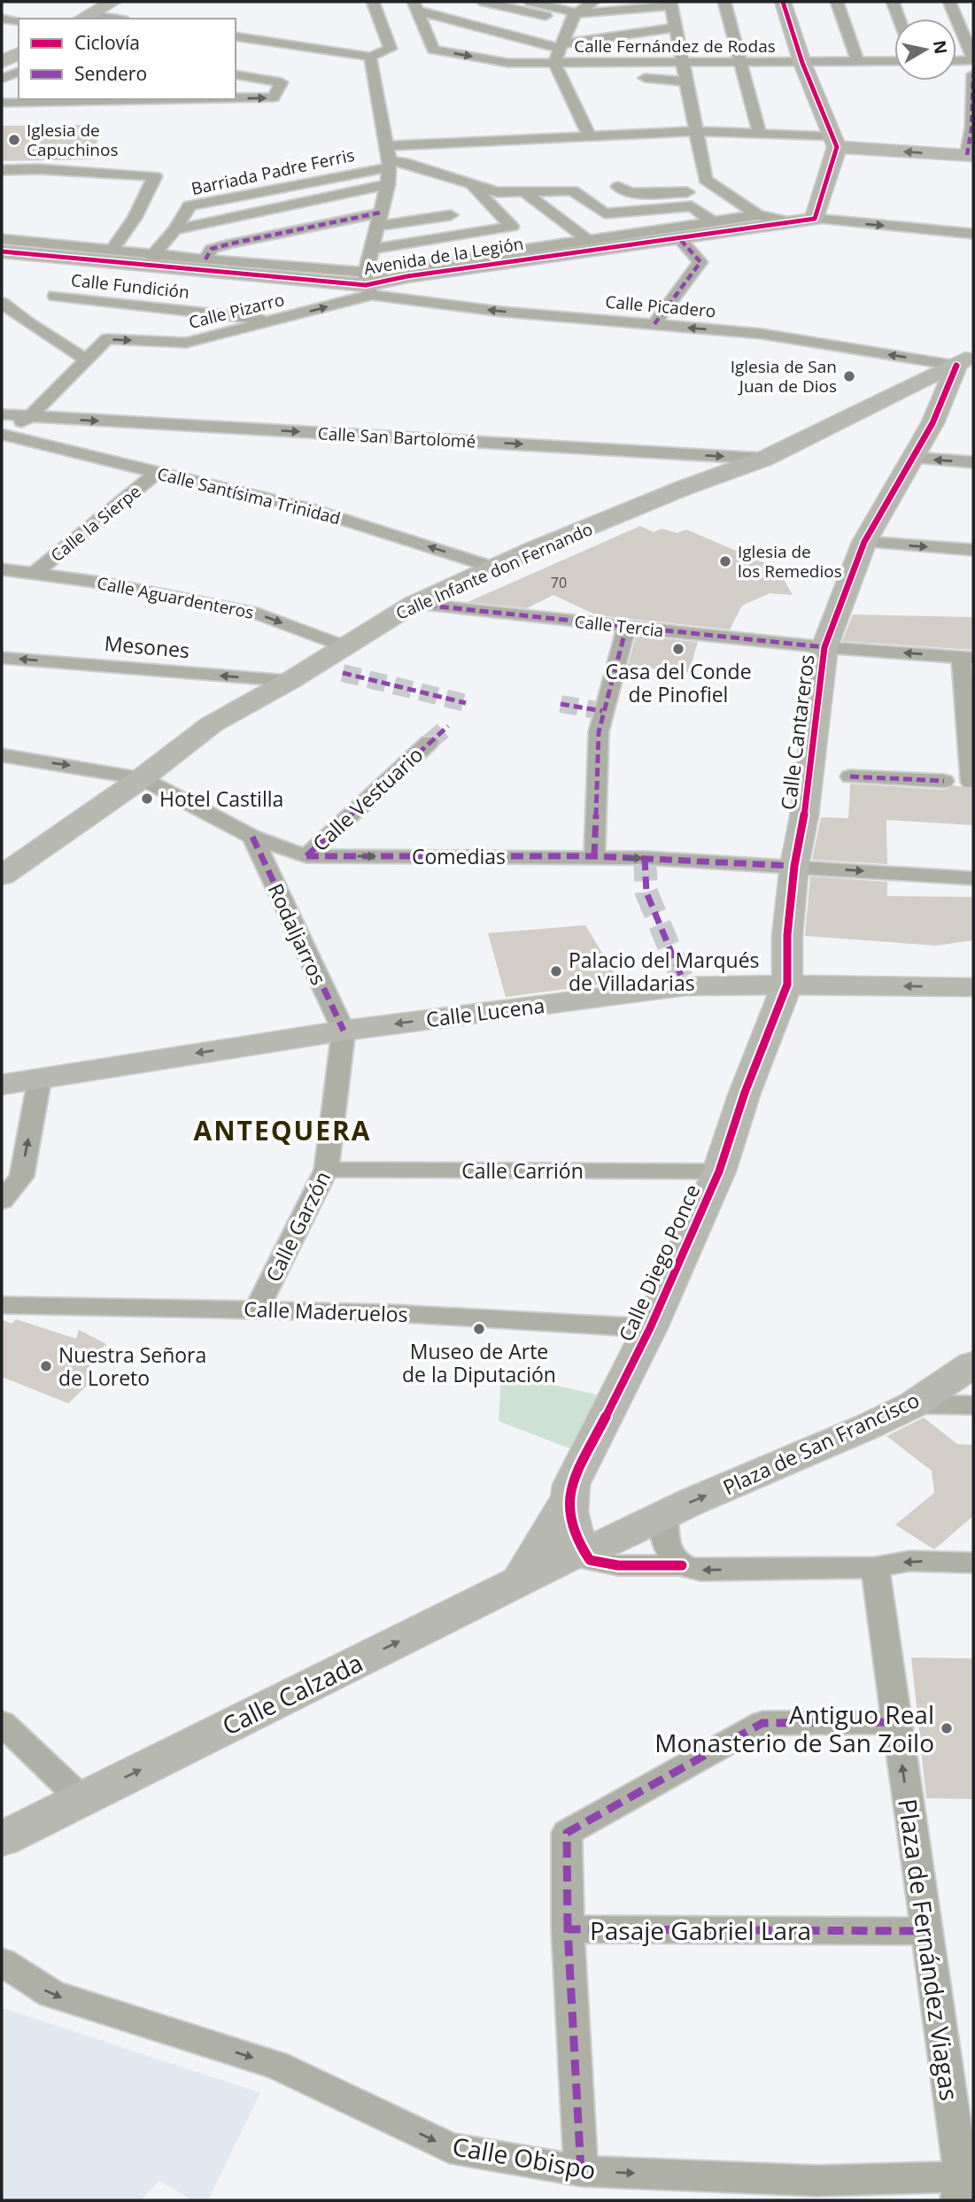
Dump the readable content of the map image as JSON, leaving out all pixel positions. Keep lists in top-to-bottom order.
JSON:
{
  "streets": {
    "street": [
      "Calle Fernández de Rodas",
      "Barriada Padre Ferris",
      "Avenida de la Legión",
      "Calle Fundición",
      "Calle Picadero",
      "Calle Pizarro",
      "Calle San Bartolomé",
      "Calle Santísima Trinidad",
      "Calle la Sierpe",
      "Calle Infante don Fernando",
      "Calle Aguardenteros",
      "Calle Tercia",
      "Mesones",
      "Calle Cantareros",
      "Calle Vestuario",
      "Comedias",
      "Rodaljarros",
      "Calle Lucena",
      "Calle Carrión",
      "Calle Garzón",
      "Calle Diego Ponce",
      "Calle Maderuelos",
      "Plaza de San Francisco",
      "Calle Calzada",
      "Pasaje Gabriel Lara",
      "Plaza de Fernández Viagas",
      "Calle Obispo"
    ]
  },
  "crossings": [
    ["Barriada Padre Ferris", "Avenida de la Legión"],
    ["Avenida de la Legión", "Calle Picadero"],
    ["Avenida de la Legión", "Calle Pizarro"],
    ["Calle Fundición", "Calle Pizarro"],
    ["Calle Picadero", "Calle Pizarro"],
    ["Calle Picadero", "Calle Infante don Fernando"],
    ["Calle Picadero", "Calle Cantareros"],
    ["Calle Pizarro", "Calle San Bartolomé"],
    ["Calle Pizarro", "Calle Santísima Trinidad"],
    ["Calle San Bartolomé", "Calle Infante don Fernando"],
    ["Calle Santísima Trinidad", "Calle la Sierpe"],
    ["Calle Santísima Trinidad", "Calle Infante don Fernando"],
    ["Calle la Sierpe", "Calle Aguardenteros"],
    ["Calle Infante don Fernando", "Calle Aguardenteros"],
    ["Calle Infante don Fernando", "Calle Tercia"],
    ["Calle Infante don Fernando", "Mesones"],
    ["Calle Infante don Fernando", "Calle Cantareros"],
    ["Calle Infante don Fernando", "Comedias"],
    ["Calle Tercia", "Calle Cantareros"],
    ["Calle Cantareros", "Comedias"],
    ["Calle Cantareros", "Calle Lucena"],
    ["Calle Cantareros", "Calle Diego Ponce"],
    ["Calle Vestuario", "Comedias"],
    ["Comedias", "Rodaljarros"],
    ["Rodaljarros", "Calle Lucena"],
    ["Rodaljarros", "Calle Garzón"],
    ["Calle Lucena", "Calle Garzón"],
    ["Calle Lucena", "Calle Diego Ponce"],
    ["Calle Carrión", "Calle Garzón"],
    ["Calle Carrión", "Calle Diego Ponce"],
    ["Calle Garzón", "Calle Maderuelos"],
    ["Calle Diego Ponce", "Calle Maderuelos"],
    ["Calle Diego Ponce", "Plaza de San Francisco"],
    ["Calle Diego Ponce", "Calle Calzada"],
    ["Plaza de San Francisco", "Calle Calzada"],
    ["Pasaje Gabriel Lara", "Plaza de Fernández Viagas"],
    ["Pasaje Gabriel Lara", "Calle Obispo"],
    ["Plaza de Fernández Viagas", "Calle Obispo"]
  ],
  "one_way": [
    "Calle Santísima Trinidad",
    "Comedias",
    "Calle Lucena",
    "Calle Calzada",
    "Calle Obispo"
  ],
  "districts": ["ANTEQUERA"],
  "places": [
    "Iglesia de Capuchinos",
    "Iglesia de San Juan de Dios",
    "Iglesia de los Remedios",
    "Casa del Conde de Pinofiel",
    "Hotel Castilla",
    "Palacio del Marqués de Villadarias",
    "Museo de Arte de la Diputación",
    "Nuestra Señora de Loreto",
    "Antiguo Real Monasterio de San Zoilo"
  ],
  "house_numbers": ["70"],
  "legend": ["Ciclovía", "Sendero"],
  "north": "right"
}
